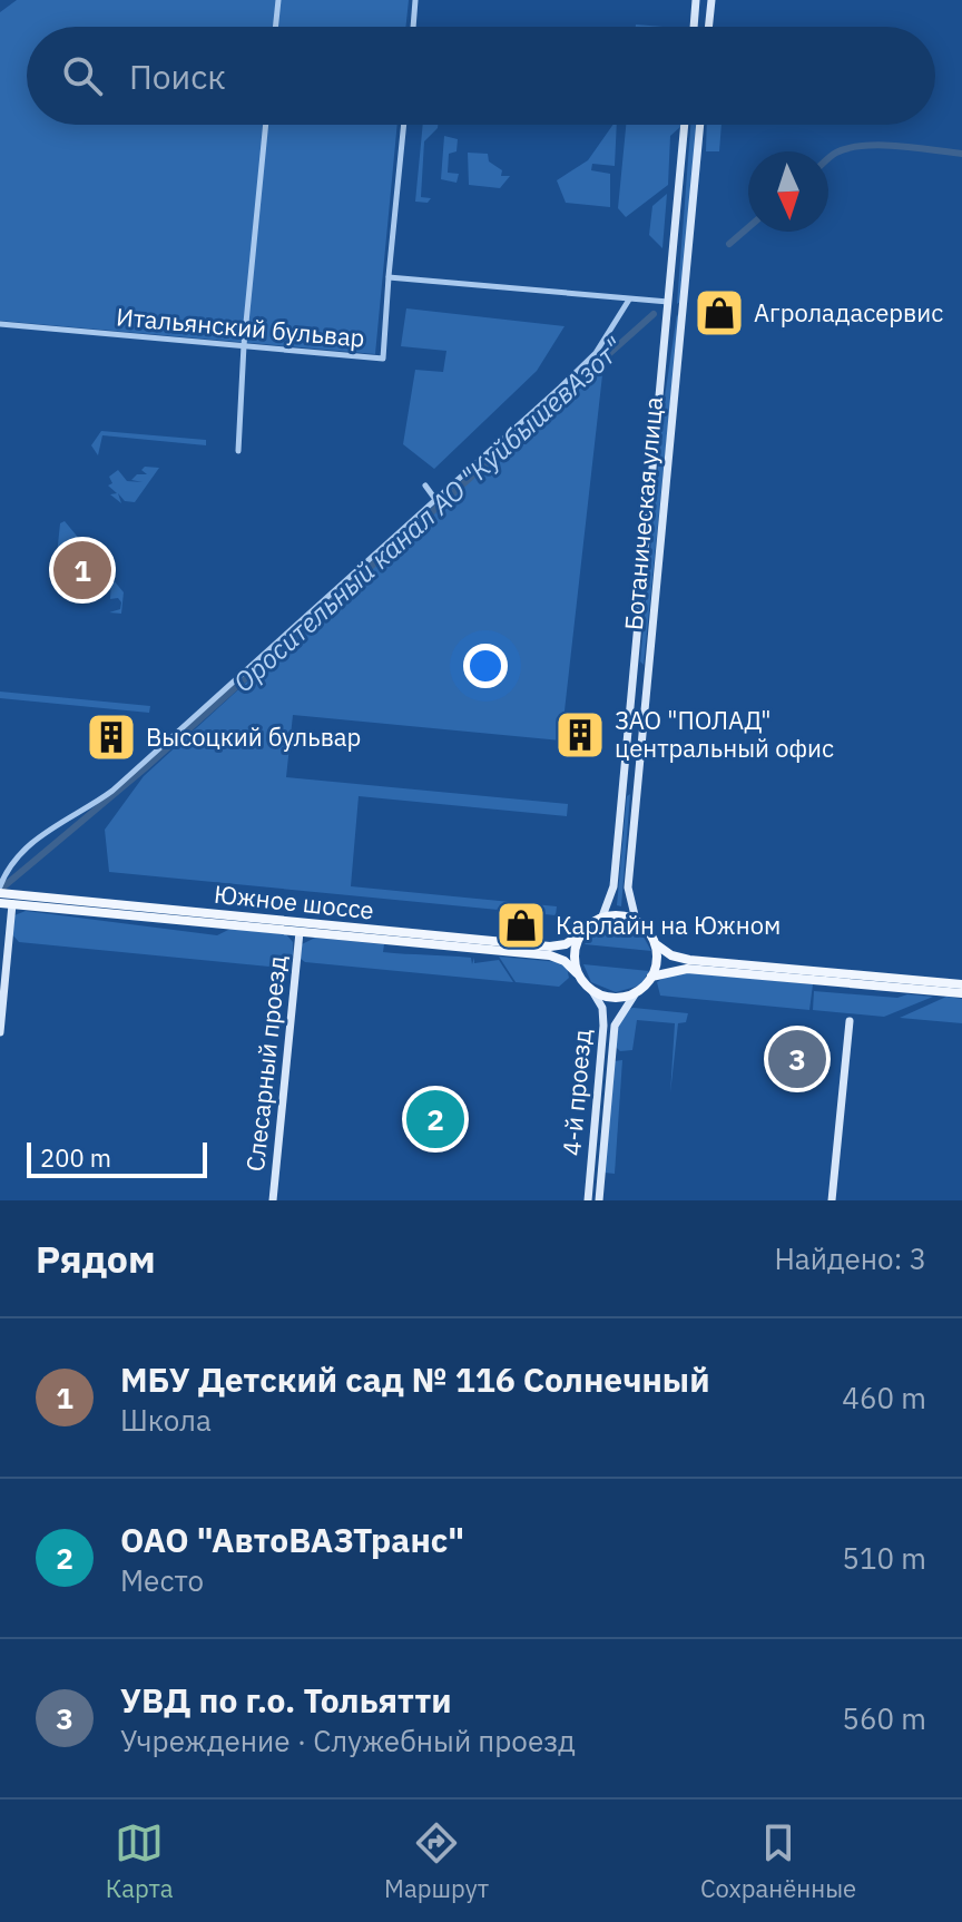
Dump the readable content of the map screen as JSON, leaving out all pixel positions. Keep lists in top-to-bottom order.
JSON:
{
  "streets": {
    "main road": [
      "Ботаническая улица",
      "Южное шоссе",
      "Слесарный проезд",
      "4-й проезд"
    ],
    "street": ["Итальянский бульвар"]
  },
  "crossings": [
    ["Ботаническая улица", "Южное шоссе"],
    ["Ботаническая улица", "4-й проезд"],
    ["Южное шоссе", "Слесарный проезд"],
    ["Южное шоссе", "4-й проезд"]
  ],
  "water": ["Оросительный канал АО \"КуйбышевАзот\""],
  "places": {
    "shop": ["Агроладасервис", "Карлайн на Южном"],
    "building": ["ЗАО \"ПОЛАД\" центральный офис", "Высоцкий бульвар"]
  },
  "scale_bar": "200 m",
  "north": "bottom",
  "page": {
    "search": "Поиск",
    "pins": ["1", "3", "2"],
    "scale": "200 m",
    "heading": ["Рядом", "Найдено: 3"],
    "list": [
      {
        "mark": "1",
        "name": "МБУ Детский сад № 116 Солнечный",
        "note": "Школа",
        "value": "460 m"
      },
      {
        "mark": "2",
        "name": "ОАО \"АвтоВАЗТранс\"",
        "note": "Место",
        "value": "510 m"
      },
      {
        "mark": "3",
        "name": "УВД по г.о. Тольятти",
        "note": "Учреждение · Служебный проезд",
        "value": "560 m"
      }
    ],
    "nav": ["Карта", "Маршрут", "Сохранённые"]
  }
}
